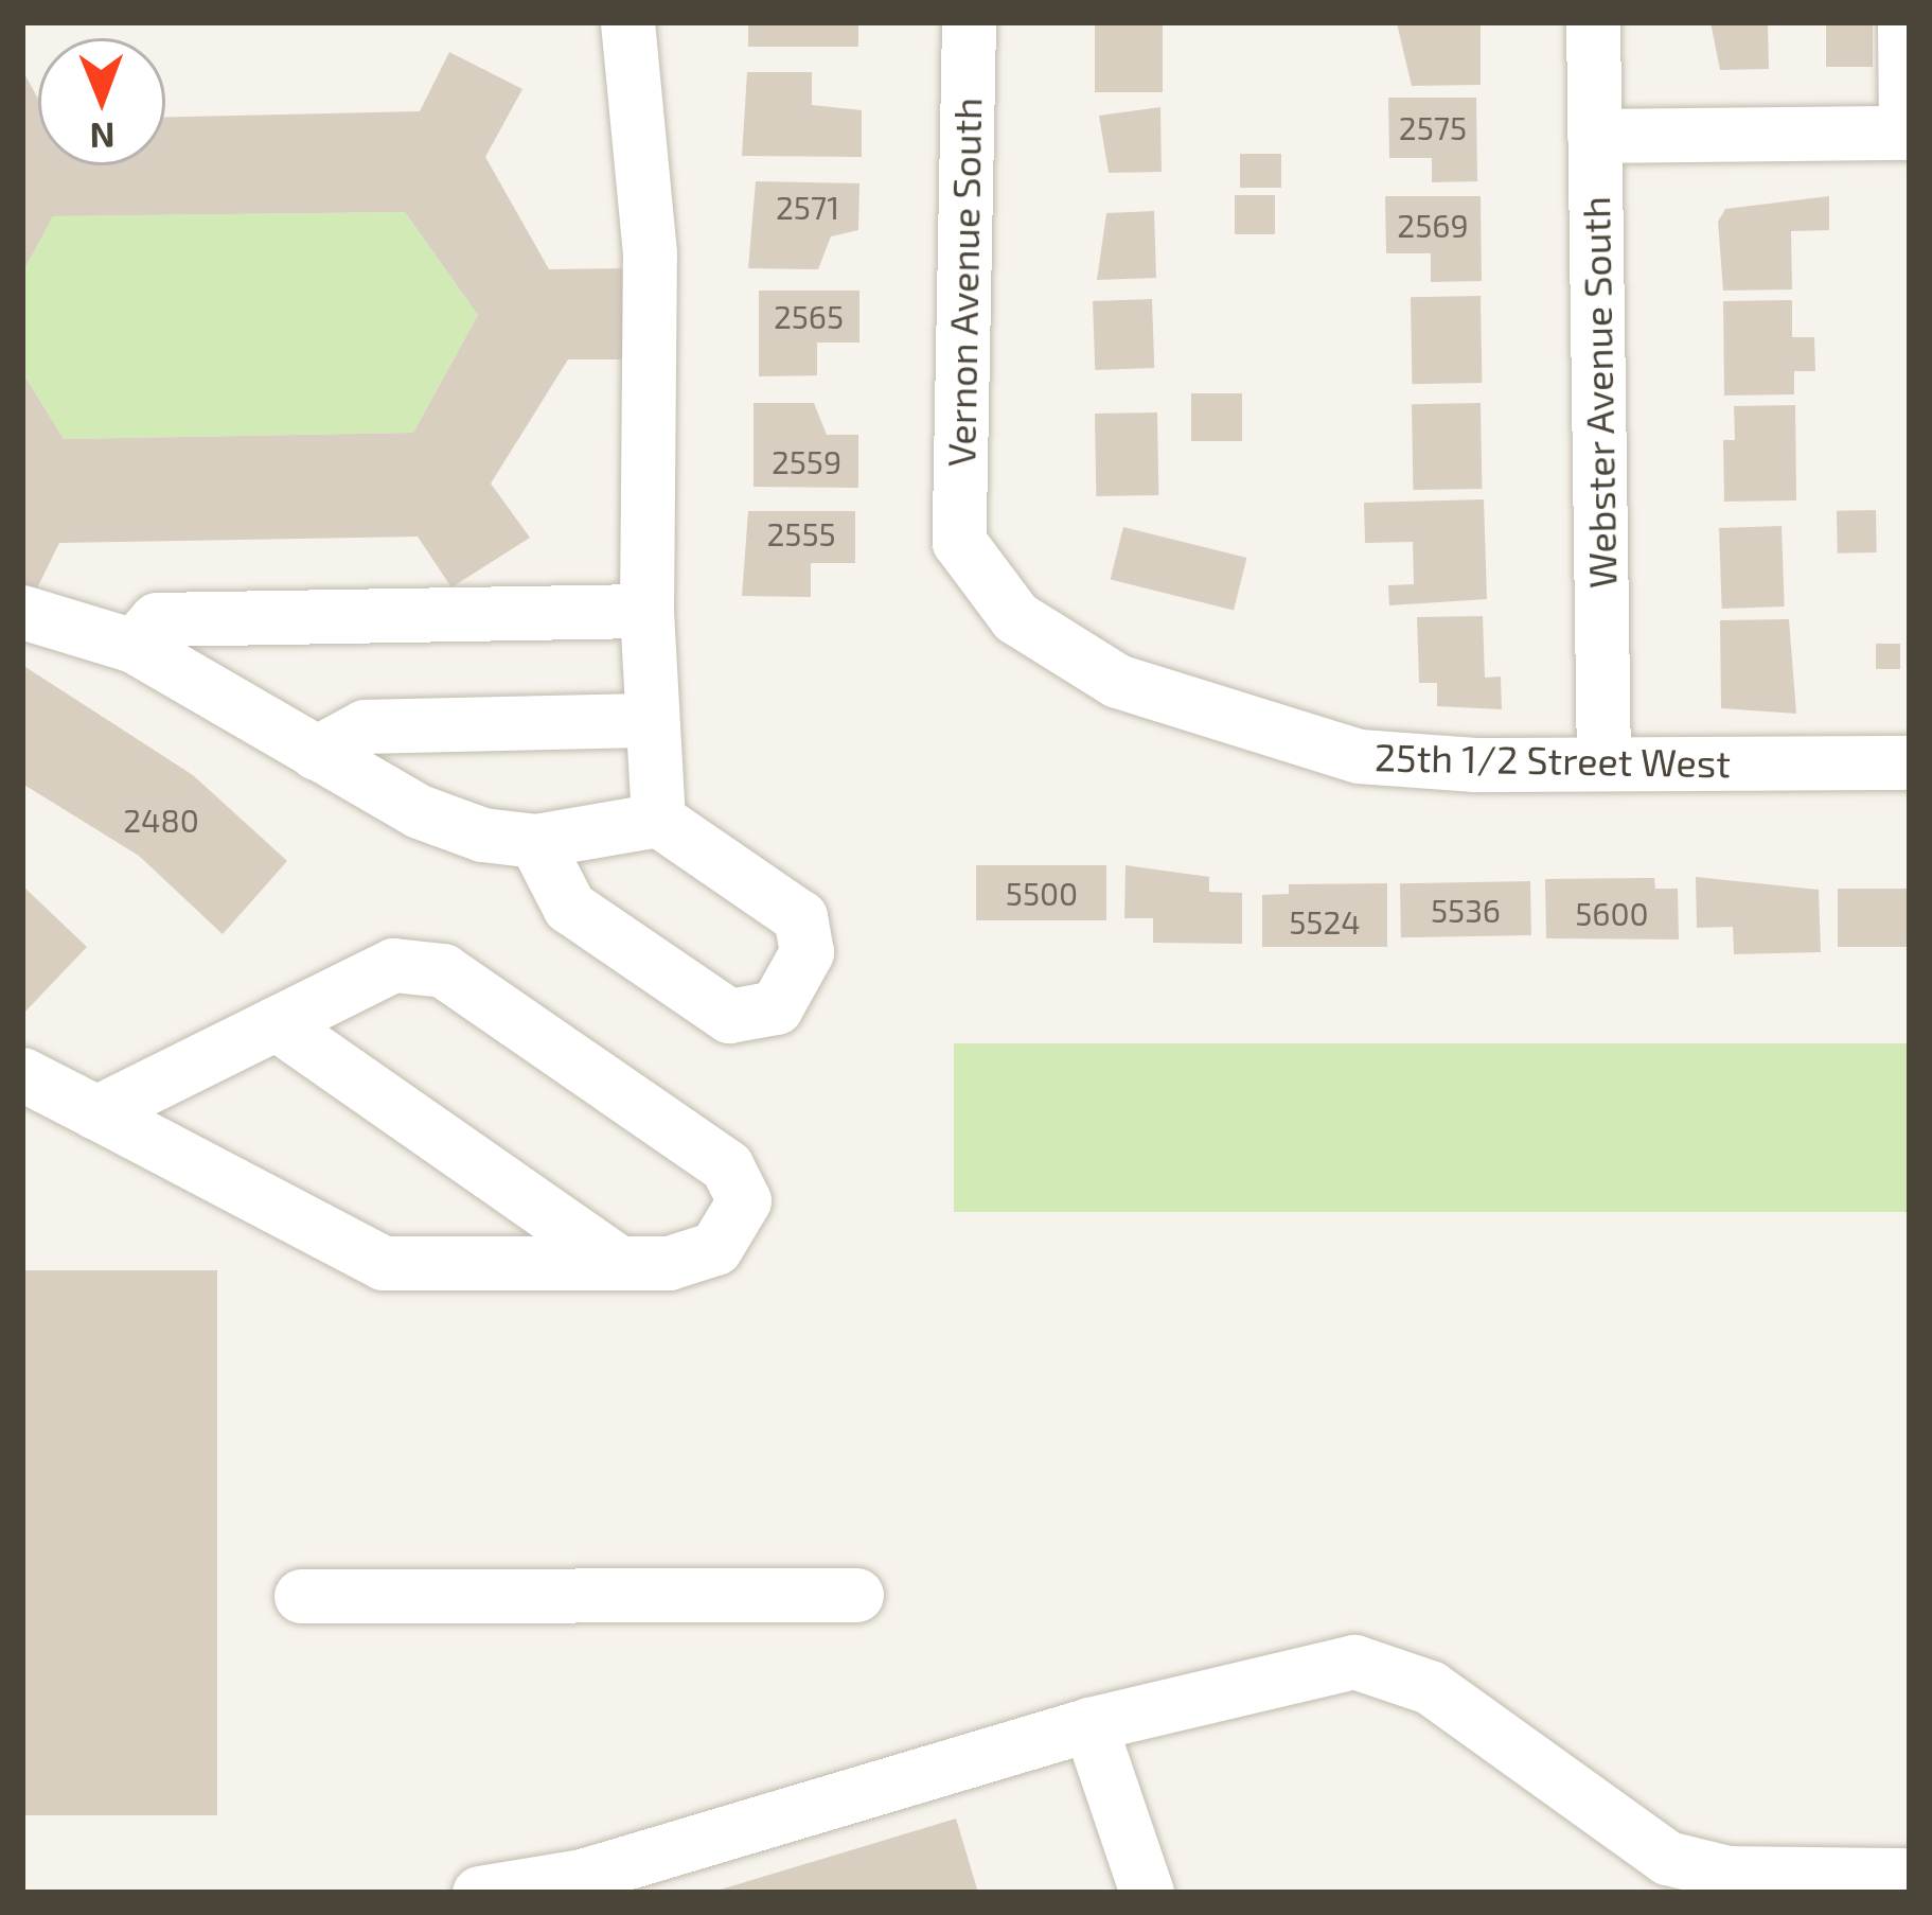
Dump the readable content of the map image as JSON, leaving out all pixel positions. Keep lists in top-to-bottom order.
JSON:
{
  "streets": {
    "street": ["Vernon Avenue South", "Webster Avenue South", "25th 1/2 Street West"]
  },
  "crossings": [
    ["Vernon Avenue South", "25th 1/2 Street West"],
    ["Webster Avenue South", "25th 1/2 Street West"]
  ],
  "house_numbers": [
    "2575",
    "2571",
    "2569",
    "2565",
    "2559",
    "2555",
    "2480",
    "5500",
    "5536",
    "5600",
    "5524"
  ],
  "north": "bottom"
}
